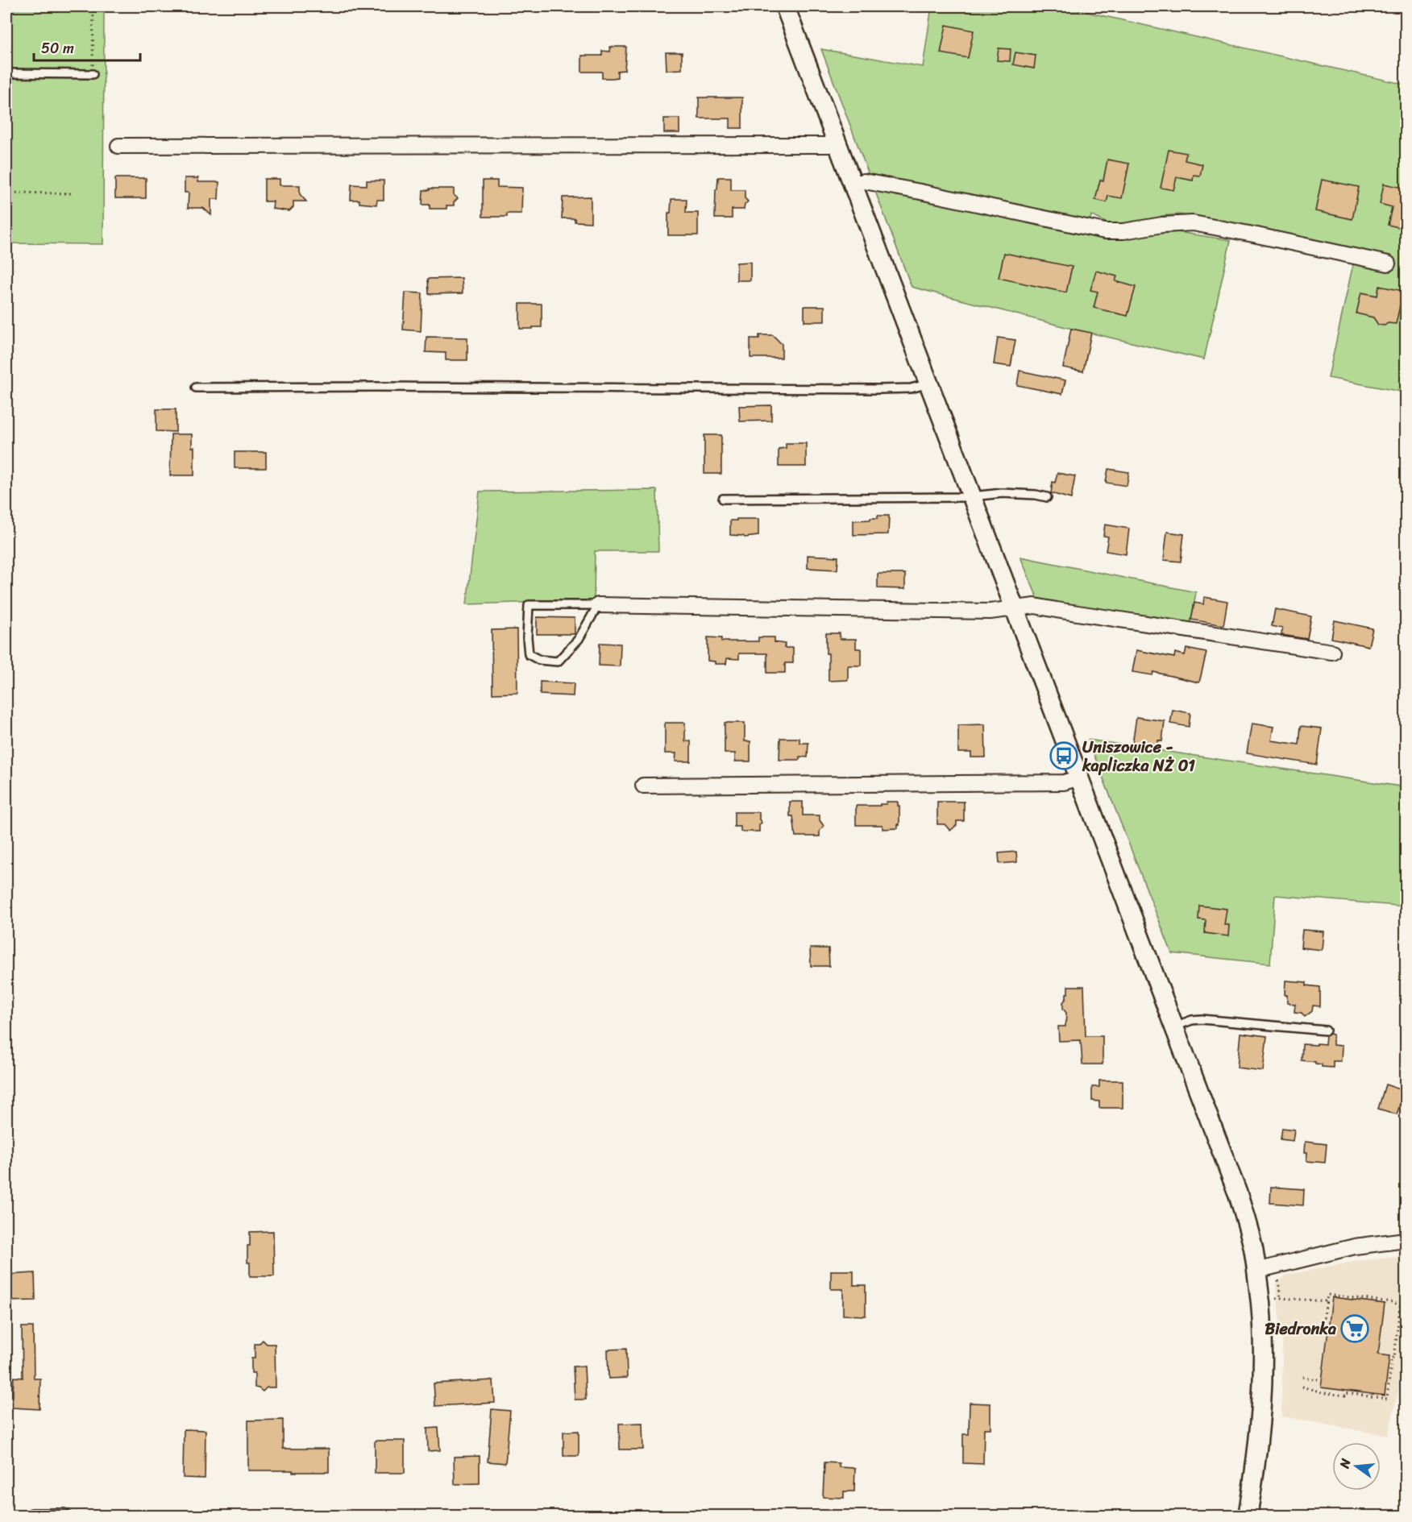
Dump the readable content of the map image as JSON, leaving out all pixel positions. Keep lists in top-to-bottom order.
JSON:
{
  "places": {
    "bus stop": ["Uniszowice - kapliczka NŻ 01"],
    "supermarket": ["Biedronka"]
  },
  "scale_bar": "50 m",
  "north": "left"
}
